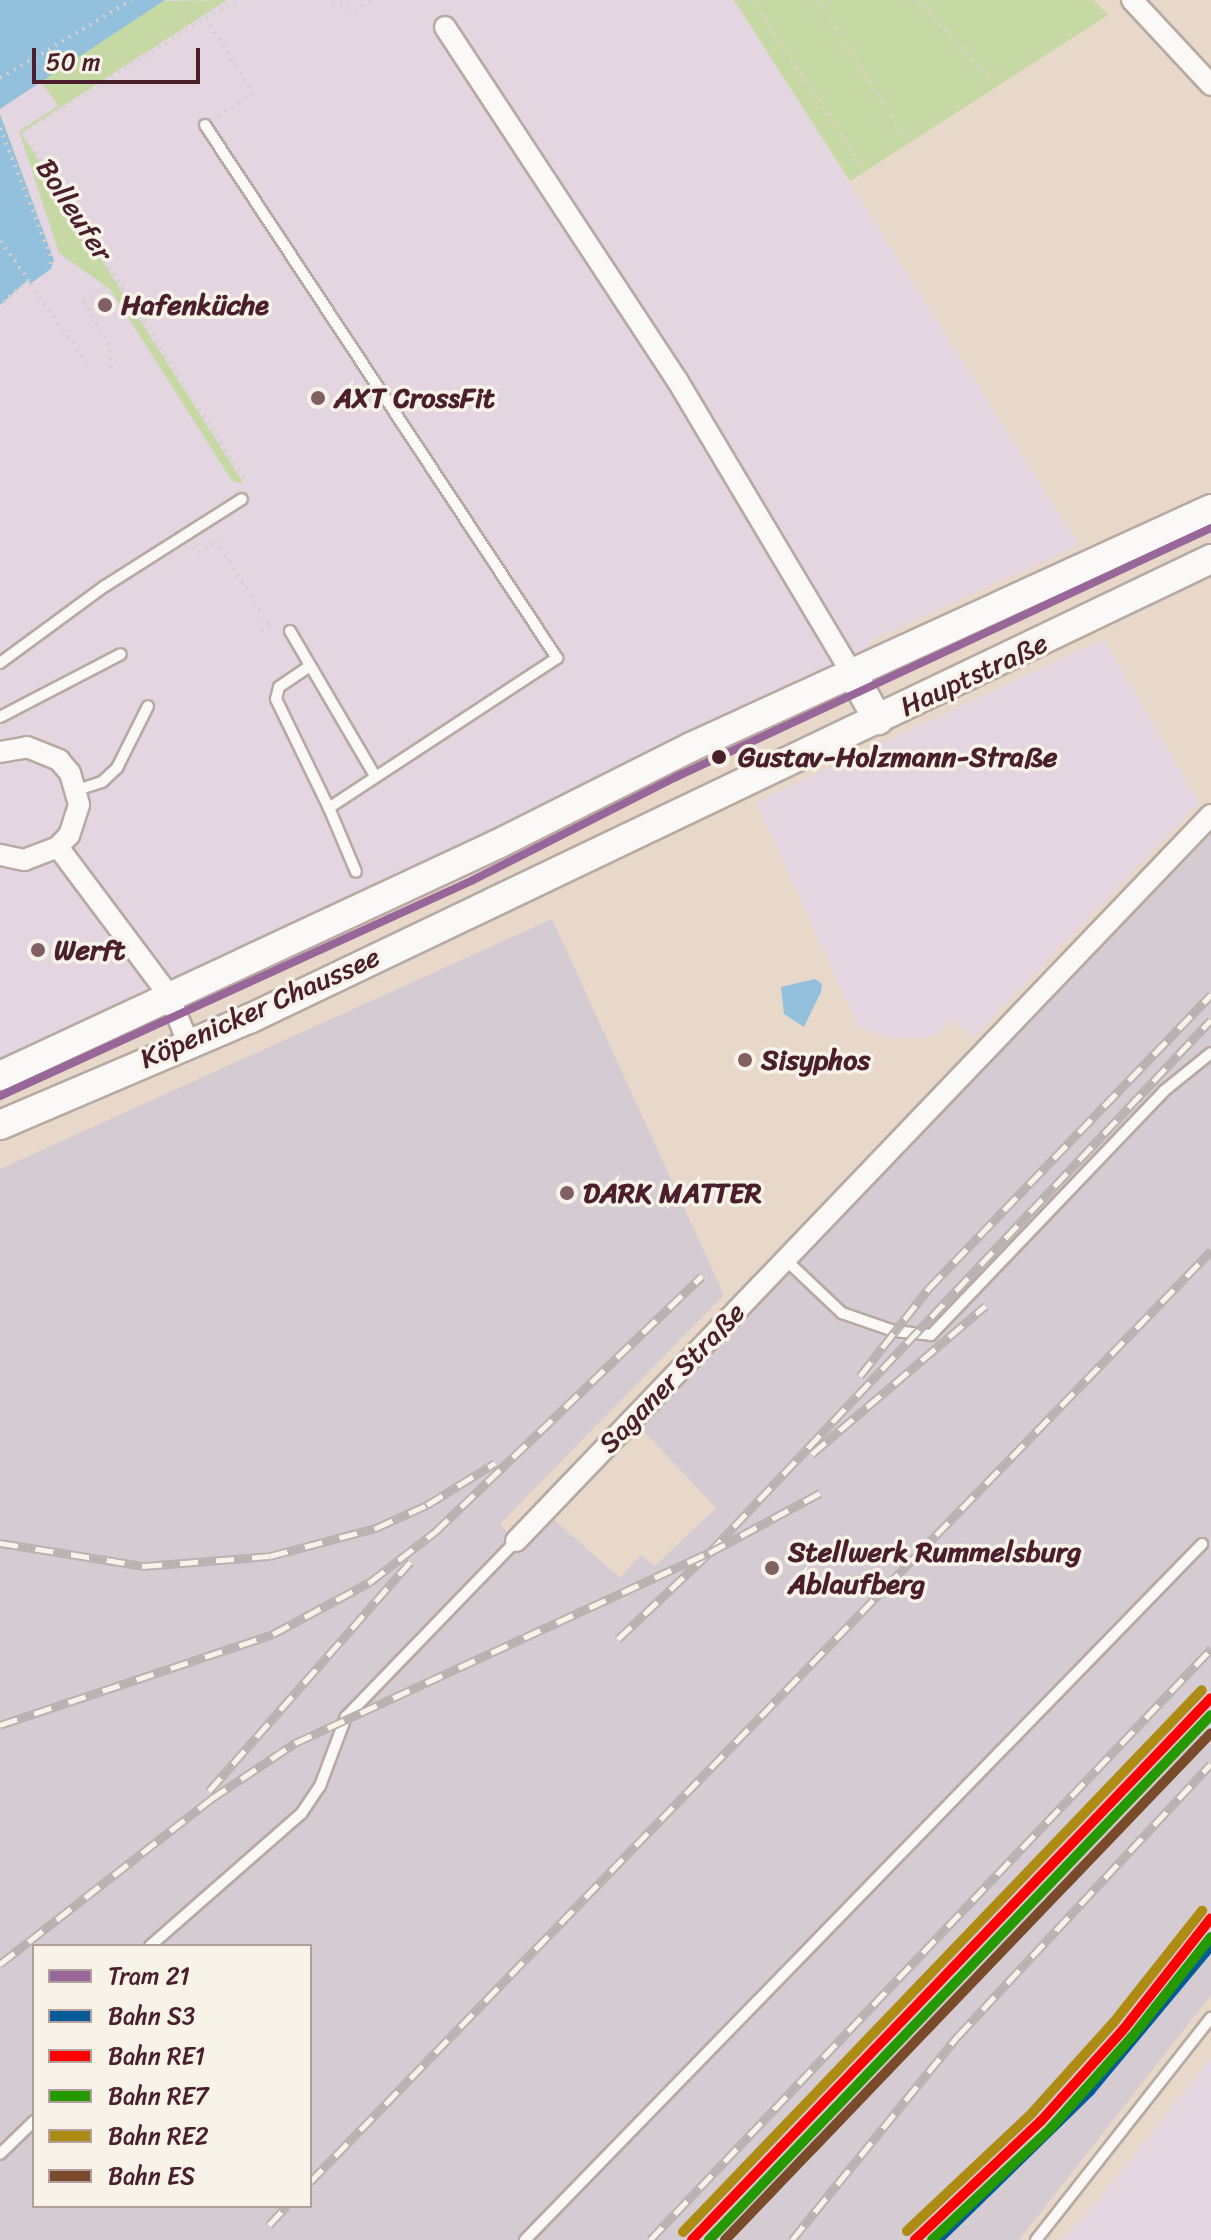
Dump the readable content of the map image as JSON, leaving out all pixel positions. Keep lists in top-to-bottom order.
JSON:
{
  "streets": {
    "main road": ["Hauptstraße", "Köpenicker Chaussee"],
    "street": ["Saganer Straße"],
    "path": ["Bolleufer"]
  },
  "crossings": [
    ["Hauptstraße", "Köpenicker Chaussee"]
  ],
  "places": [
    "Hafenküche",
    "AXT CrossFit",
    "Gustav-Holzmann-Straße",
    "Werft",
    "Sisyphos",
    "DARK MATTER",
    "Stellwerk Rummelsburg Ablaufberg"
  ],
  "lines": [
    "tram line 21",
    "rail line RE2",
    "rail line RE1",
    "rail line RE7",
    "rail line ES",
    "rail line S3"
  ],
  "legend": [
    "Tram 21",
    "Bahn S3",
    "Bahn RE1",
    "Bahn RE7",
    "Bahn RE2",
    "Bahn ES"
  ],
  "scale_bar": "50 m"
}
